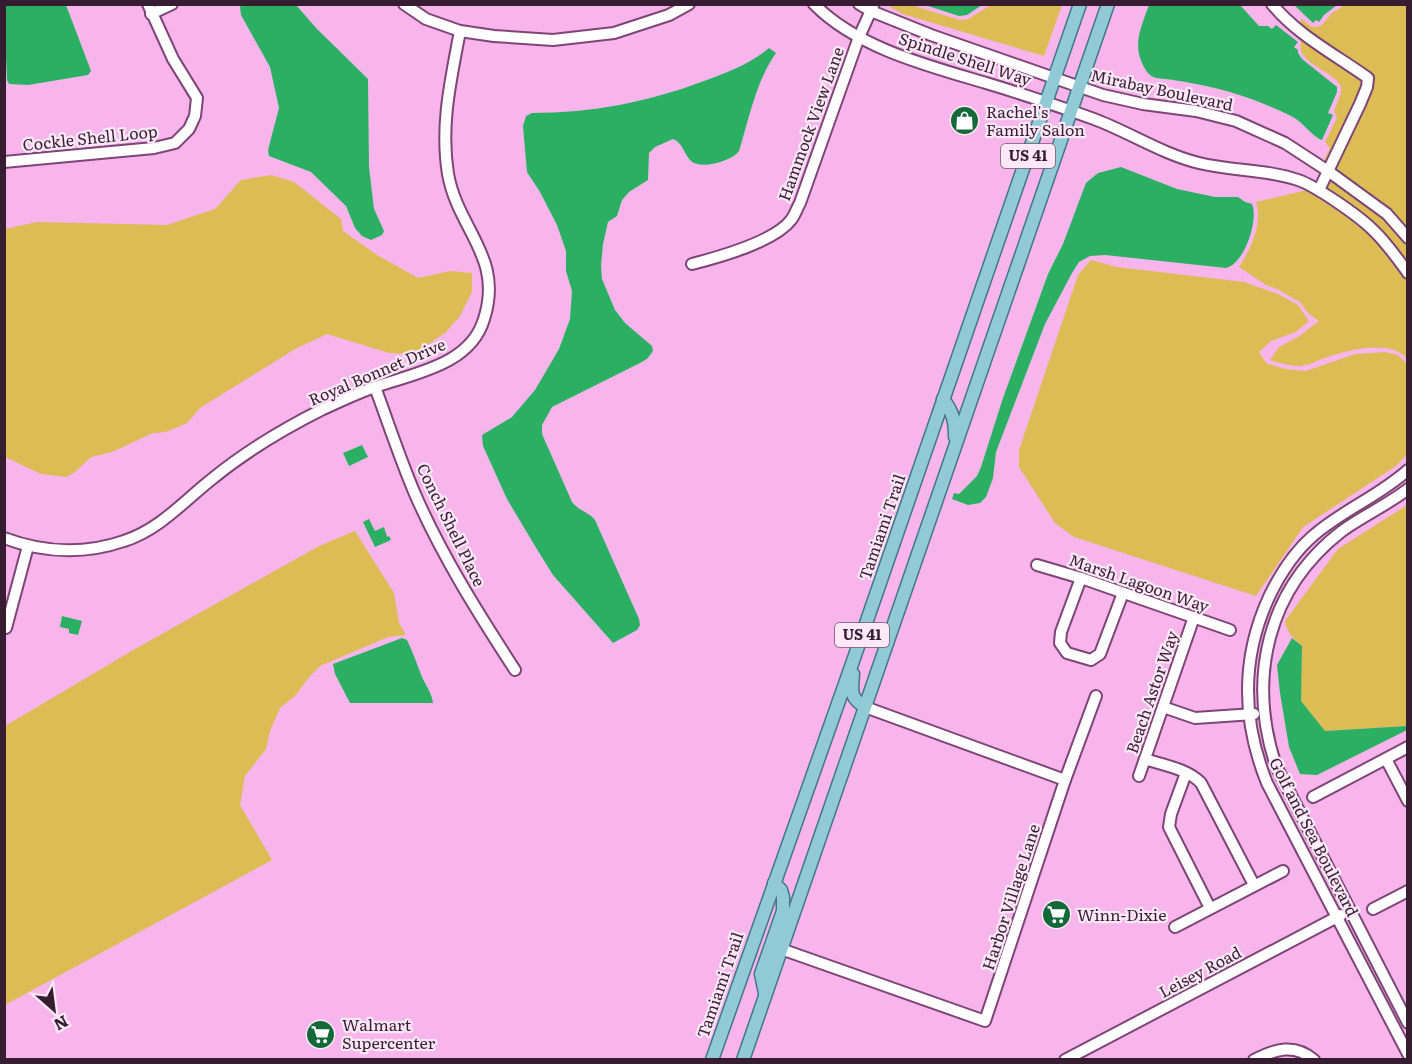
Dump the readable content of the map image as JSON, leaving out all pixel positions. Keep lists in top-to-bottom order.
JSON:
{
  "streets": {
    "main road": ["US 41", "Tamiami Trail"],
    "street": [
      "Spindle Shell Way",
      "Mirabay Boulevard",
      "Hammock View Lane",
      "Cockle Shell Loop",
      "Royal Bonnet Drive",
      "Conch Shell Place",
      "Marsh Lagoon Way",
      "Beach Astor Way",
      "Golf and Sea Boulevard",
      "Harbor Village Lane",
      "Leisey Road"
    ]
  },
  "crossings": [
    ["Spindle Shell Way", "Mirabay Boulevard"],
    ["Spindle Shell Way", "Hammock View Lane"],
    ["Spindle Shell Way", "Tamiami Trail"],
    ["Mirabay Boulevard", "US 41"],
    ["Mirabay Boulevard", "Tamiami Trail"],
    ["US 41", "Harbor Village Lane"],
    ["Royal Bonnet Drive", "Conch Shell Place"],
    ["Marsh Lagoon Way", "Beach Astor Way"],
    ["Golf and Sea Boulevard", "Leisey Road"]
  ],
  "places": {
    "shop": ["Rachel's Family Salon"],
    "supermarket": ["Winn-Dixie", "Walmart Supercenter"]
  },
  "north": "bottom right"
}
